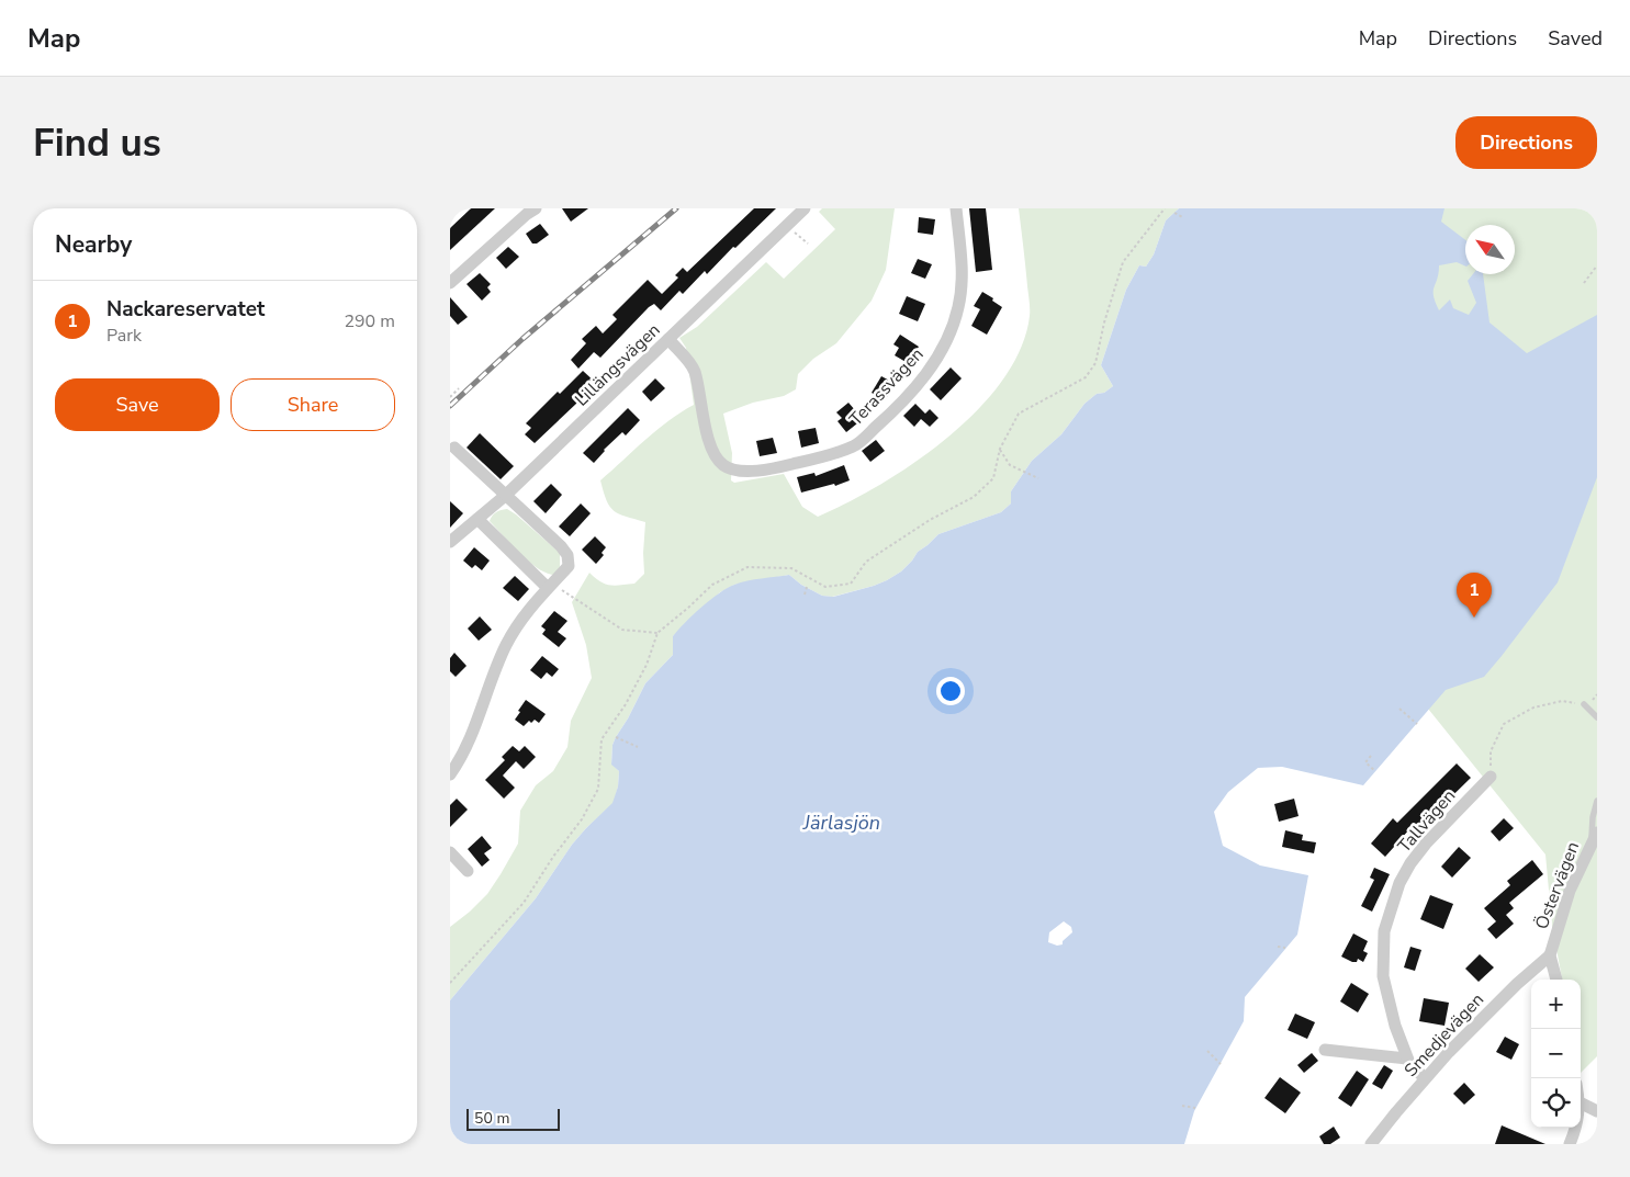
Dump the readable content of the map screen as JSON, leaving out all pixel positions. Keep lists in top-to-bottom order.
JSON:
{
  "streets": {
    "street": [
      "Lillängsvägen",
      "Terassvägen",
      "Tallvägen",
      "Östervägen",
      "Smedjevägen"
    ]
  },
  "crossings": [
    ["Lillängsvägen", "Terassvägen"],
    ["Tallvägen", "Smedjevägen"],
    ["Östervägen", "Smedjevägen"]
  ],
  "water": ["Järlasjön"],
  "scale_bar": "50 m",
  "north": "top left",
  "page": {
    "header": "Map",
    "nav": ["Map", "Directions", "Saved"],
    "buttons": [
      "Directions",
      ["Save", "Share"]
    ],
    "title": "Find us",
    "heading": "Nearby",
    "list": [
      {
        "mark": "1",
        "name": "Nackareservatet",
        "note": "Park",
        "value": "290 m"
      }
    ],
    "pins": "1",
    "map_buttons": ["+", "−"],
    "scale": "50 m"
  }
}
